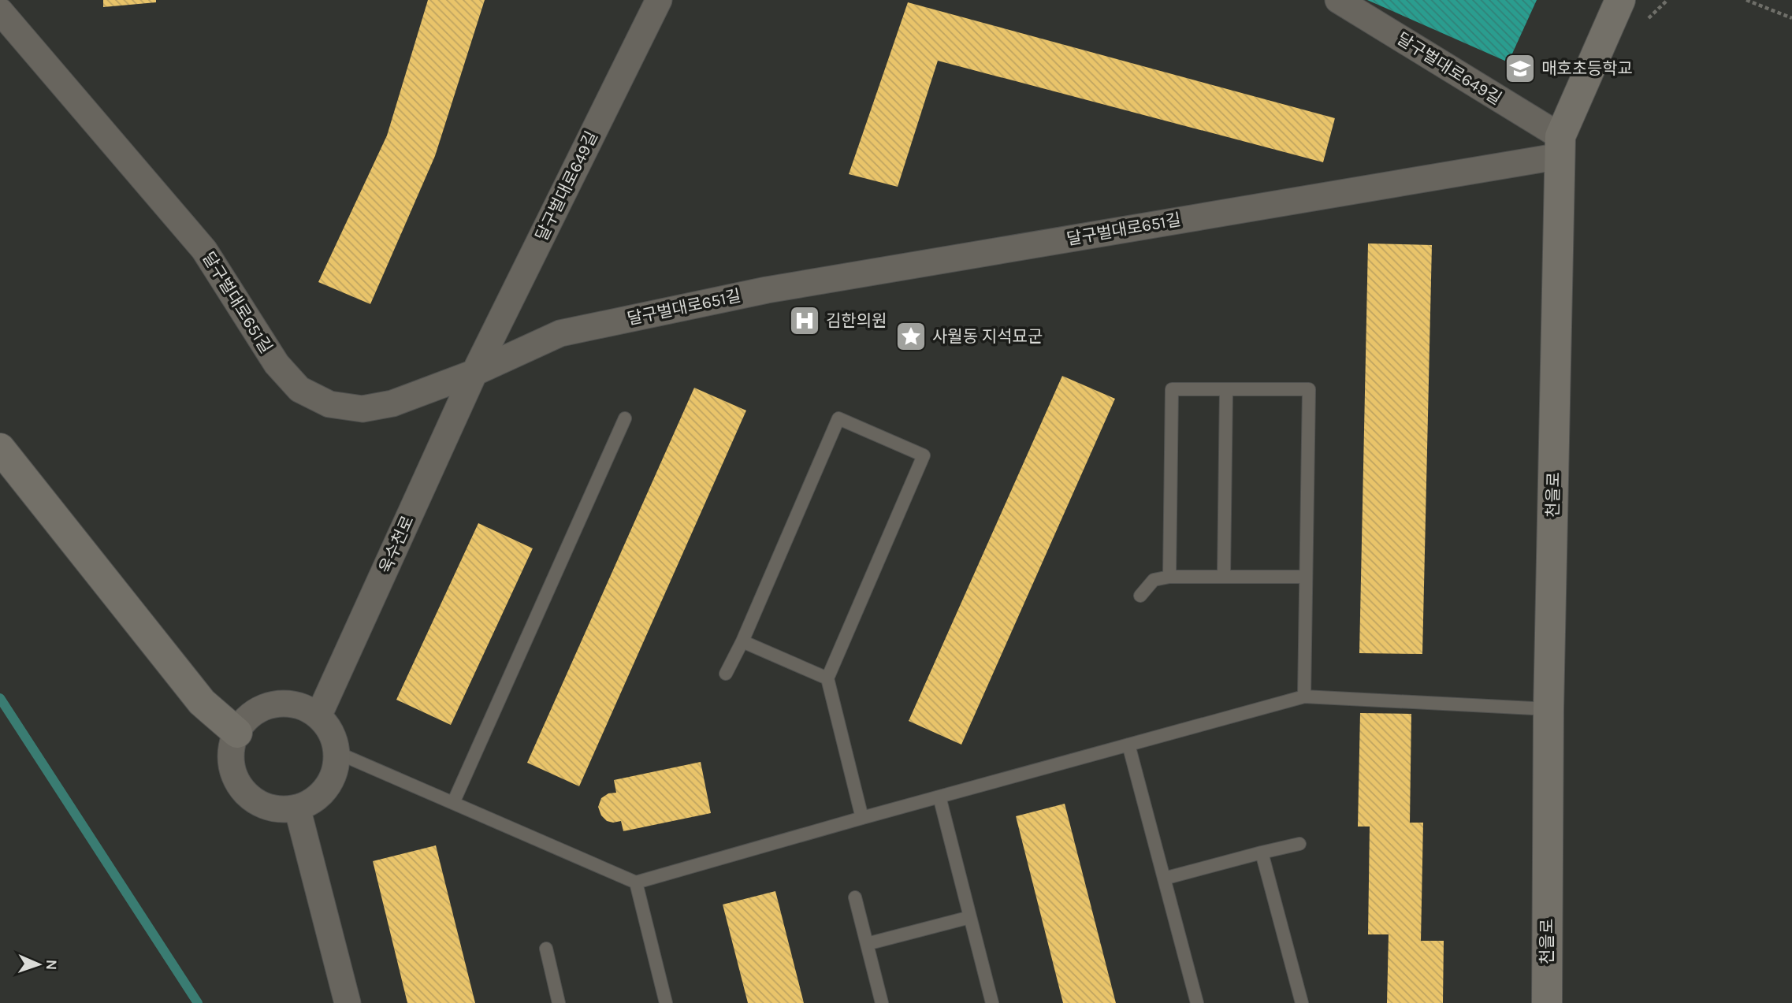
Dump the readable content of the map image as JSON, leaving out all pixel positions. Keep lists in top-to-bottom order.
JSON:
{
  "streets": {
    "street": [
      "달구벌대로649길",
      "달구벌대로651길",
      "천을로",
      "욱수천로"
    ]
  },
  "crossings": [
    ["달구벌대로649길", "달구벌대로651길"],
    ["달구벌대로649길", "천을로"],
    ["달구벌대로649길", "욱수천로"],
    ["달구벌대로651길", "천을로"],
    ["달구벌대로651길", "욱수천로"]
  ],
  "places": {
    "school or university": ["매호초등학교"],
    "hospital": ["김한의원"],
    "place": ["사월동 지석묘군"]
  },
  "north": "right"
}
